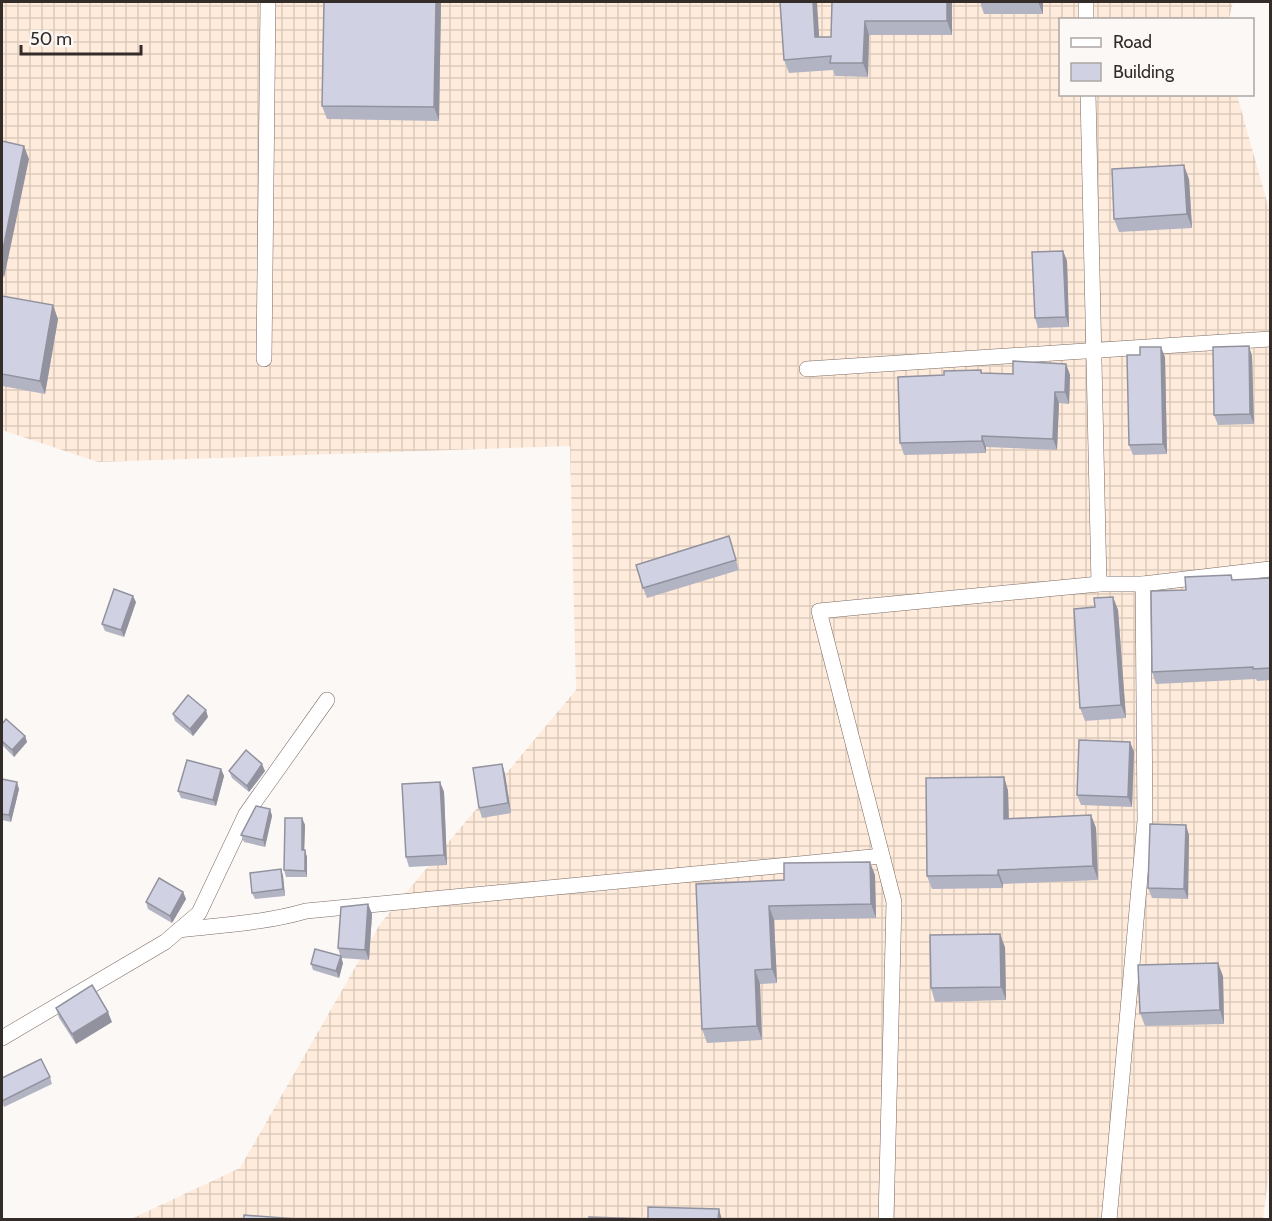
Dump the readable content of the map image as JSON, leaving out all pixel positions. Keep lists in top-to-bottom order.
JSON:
{
  "legend": ["Road", "Building"],
  "scale_bar": "50 m"
}
